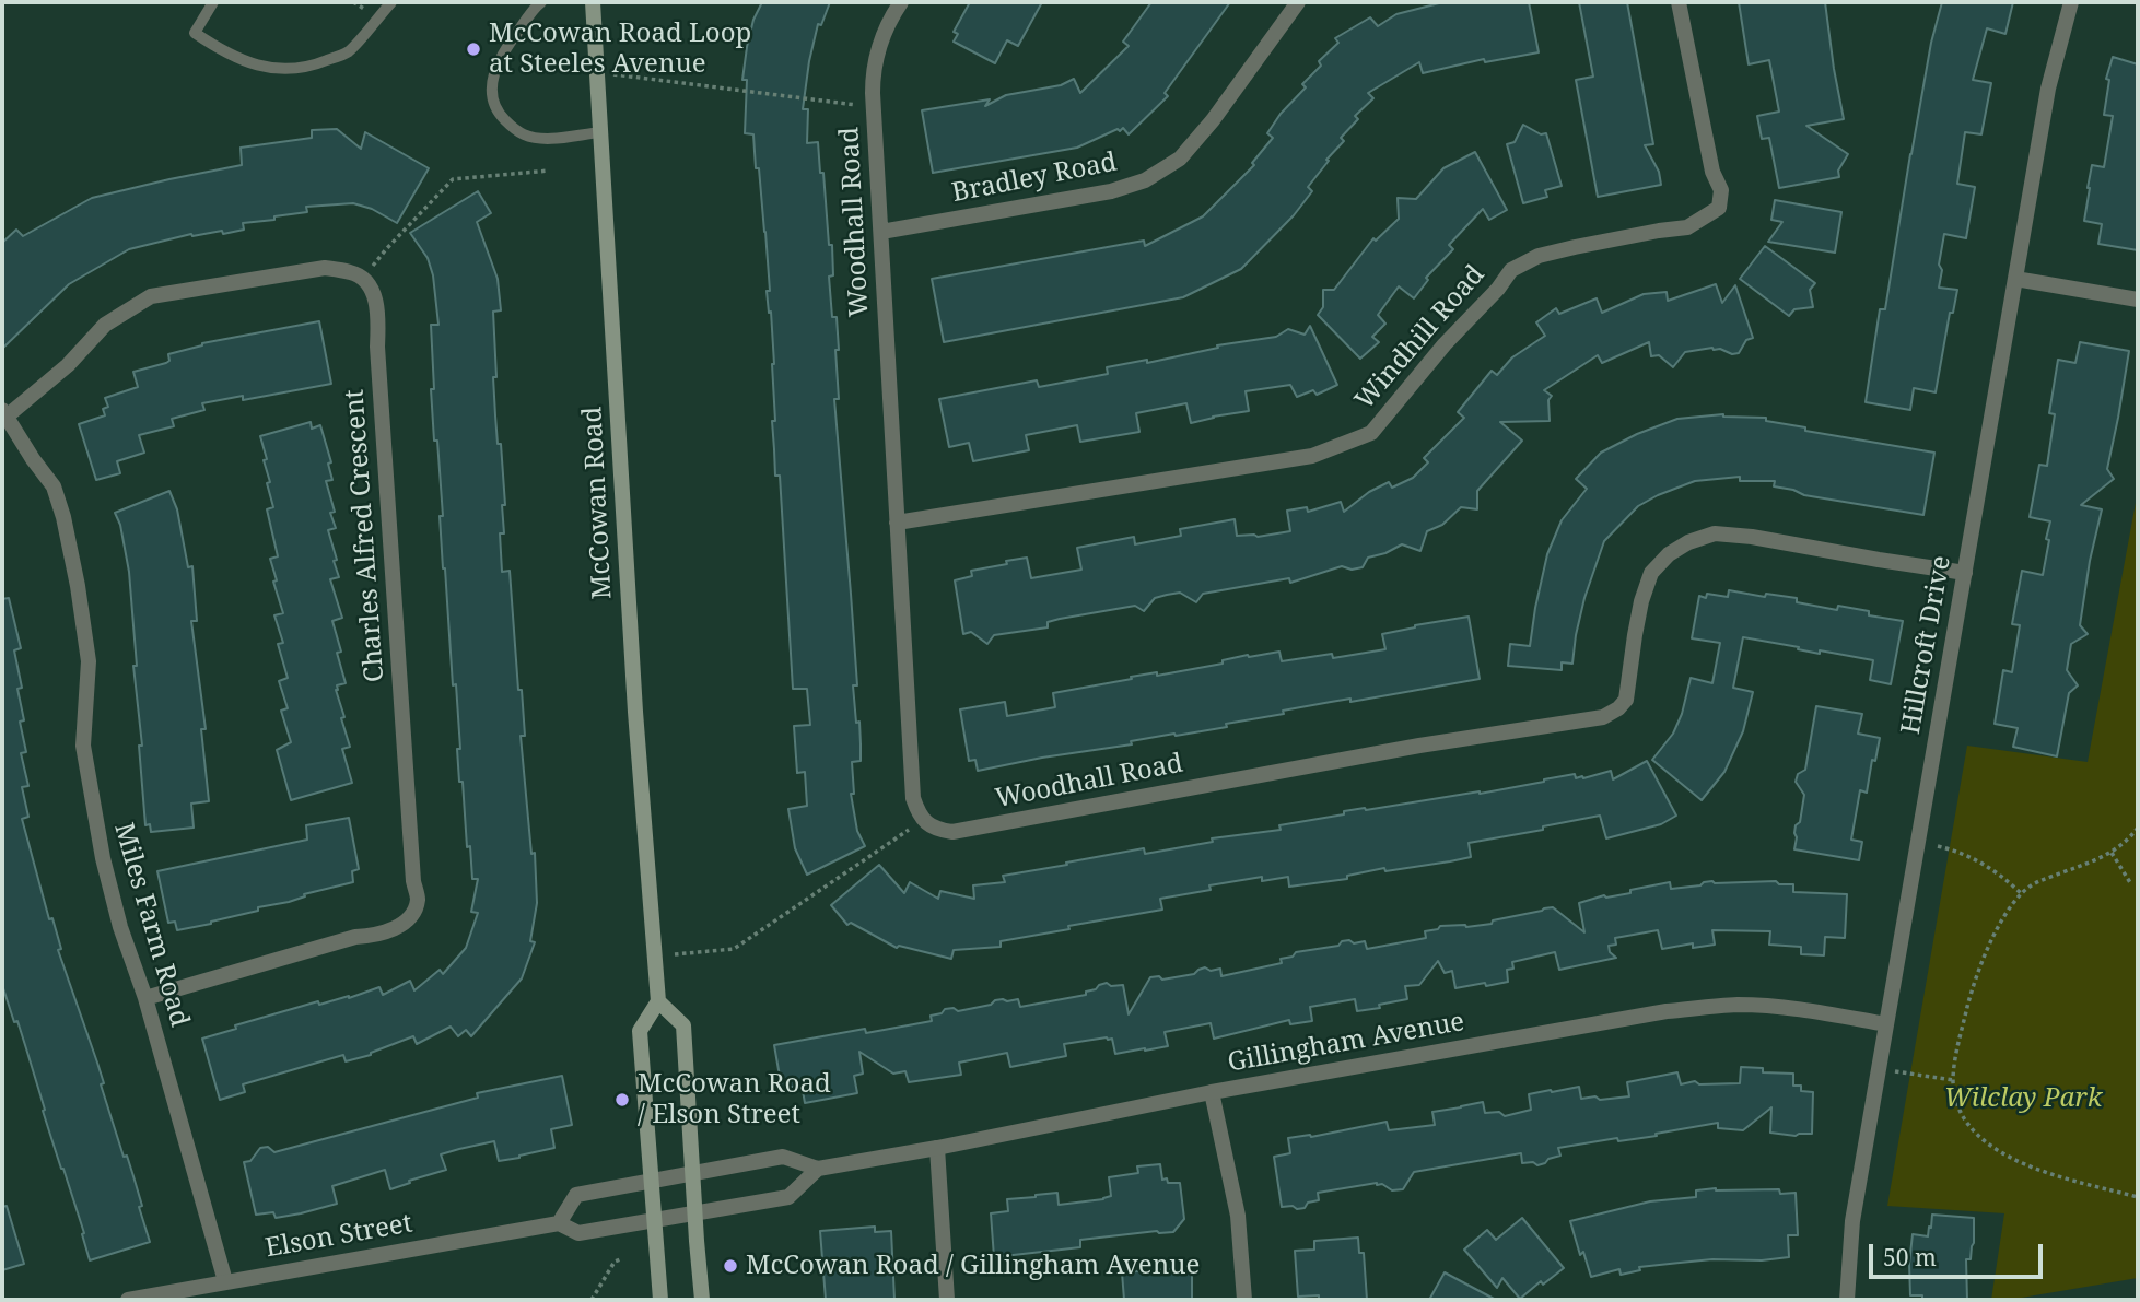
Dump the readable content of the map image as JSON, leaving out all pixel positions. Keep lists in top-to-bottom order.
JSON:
{
  "streets": {
    "main road": ["McCowan Road"],
    "street": [
      "Bradley Road",
      "Woodhall Road",
      "Windhill Road",
      "Charles Alfred Crescent",
      "Hillcroft Drive",
      "Miles Farm Road",
      "Gillingham Avenue",
      "Elson Street"
    ]
  },
  "crossings": [
    ["Bradley Road", "Woodhall Road"],
    ["Woodhall Road", "Windhill Road"],
    ["Woodhall Road", "Hillcroft Drive"],
    ["Charles Alfred Crescent", "Miles Farm Road"],
    ["Hillcroft Drive", "Gillingham Avenue"],
    ["Miles Farm Road", "Elson Street"]
  ],
  "parks": ["Wilclay Park"],
  "places": ["McCowan Road Loop at Steeles Avenue", "McCowan Road / Elson Street", "McCowan Road / Gillingham Avenue"],
  "scale_bar": "50 m"
}
